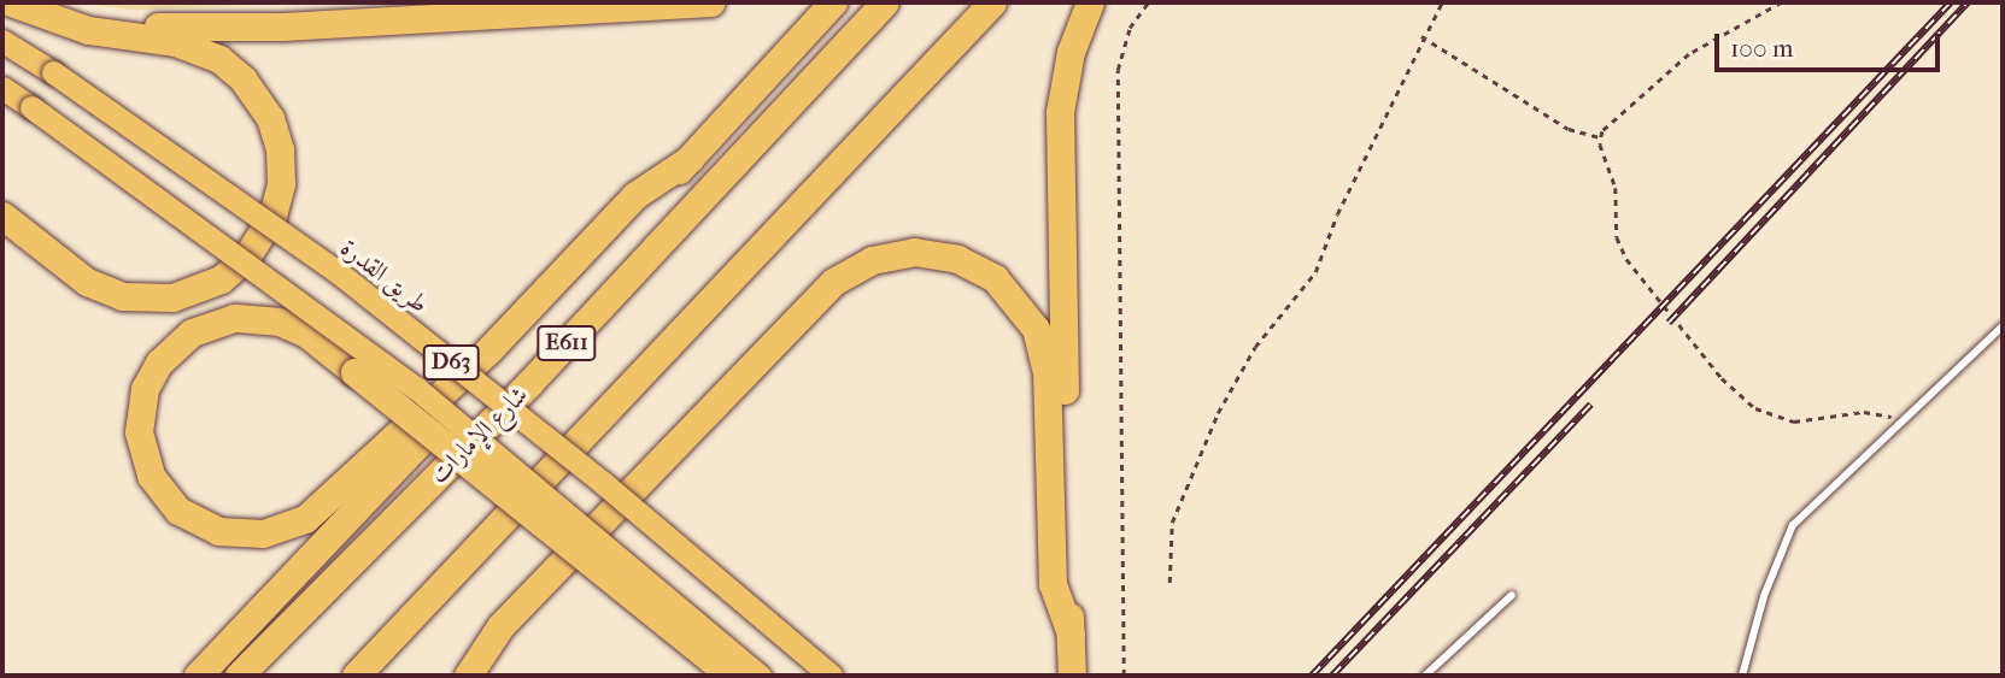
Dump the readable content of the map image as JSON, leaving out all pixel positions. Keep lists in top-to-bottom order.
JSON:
{
  "streets": {
    "highway": ["E611", "شارع الإمارات"],
    "main road": ["طريق القدرة", "D63"]
  },
  "scale_bar": "100 m"
}
